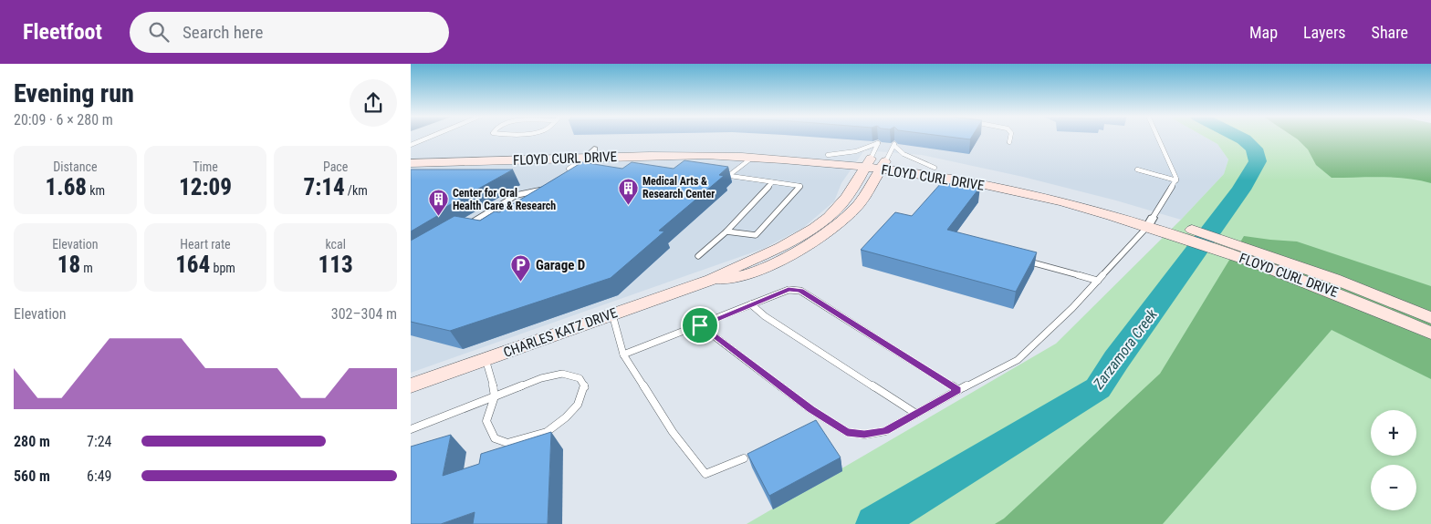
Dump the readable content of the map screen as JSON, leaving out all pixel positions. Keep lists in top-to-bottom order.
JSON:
{
  "streets": {
    "street": ["FLOYD CURL DRIVE", "CHARLES KATZ DRIVE"]
  },
  "crossings": [
    ["FLOYD CURL DRIVE", "CHARLES KATZ DRIVE"]
  ],
  "water": ["Zarzamora Creek"],
  "places": {
    "building": ["Medical Arts & Research Center", "Center for Oral Health Care & Research"],
    "parking": ["Garage D"]
  },
  "page": {
    "header": "Fleetfoot",
    "search": "Search here",
    "nav": ["Map", "Layers", "Share"],
    "heading": ["Evening run", "20:09 · 6 × 280 m"],
    "stats": [
      ["Distance", "1.68 km"],
      ["Time", "12:09"],
      ["Pace", "7:14 /km"],
      ["Elevation", "18 m"],
      ["Heart rate", "164 bpm"],
      ["kcal", "113"]
    ],
    "chart": ["Elevation", "302–304 m"],
    "map_buttons": ["+", "−"],
    "list": [
      {
        "name": "280 m",
        "note": "7:24"
      },
      {
        "name": "560 m",
        "note": "6:49"
      }
    ]
  }
}
